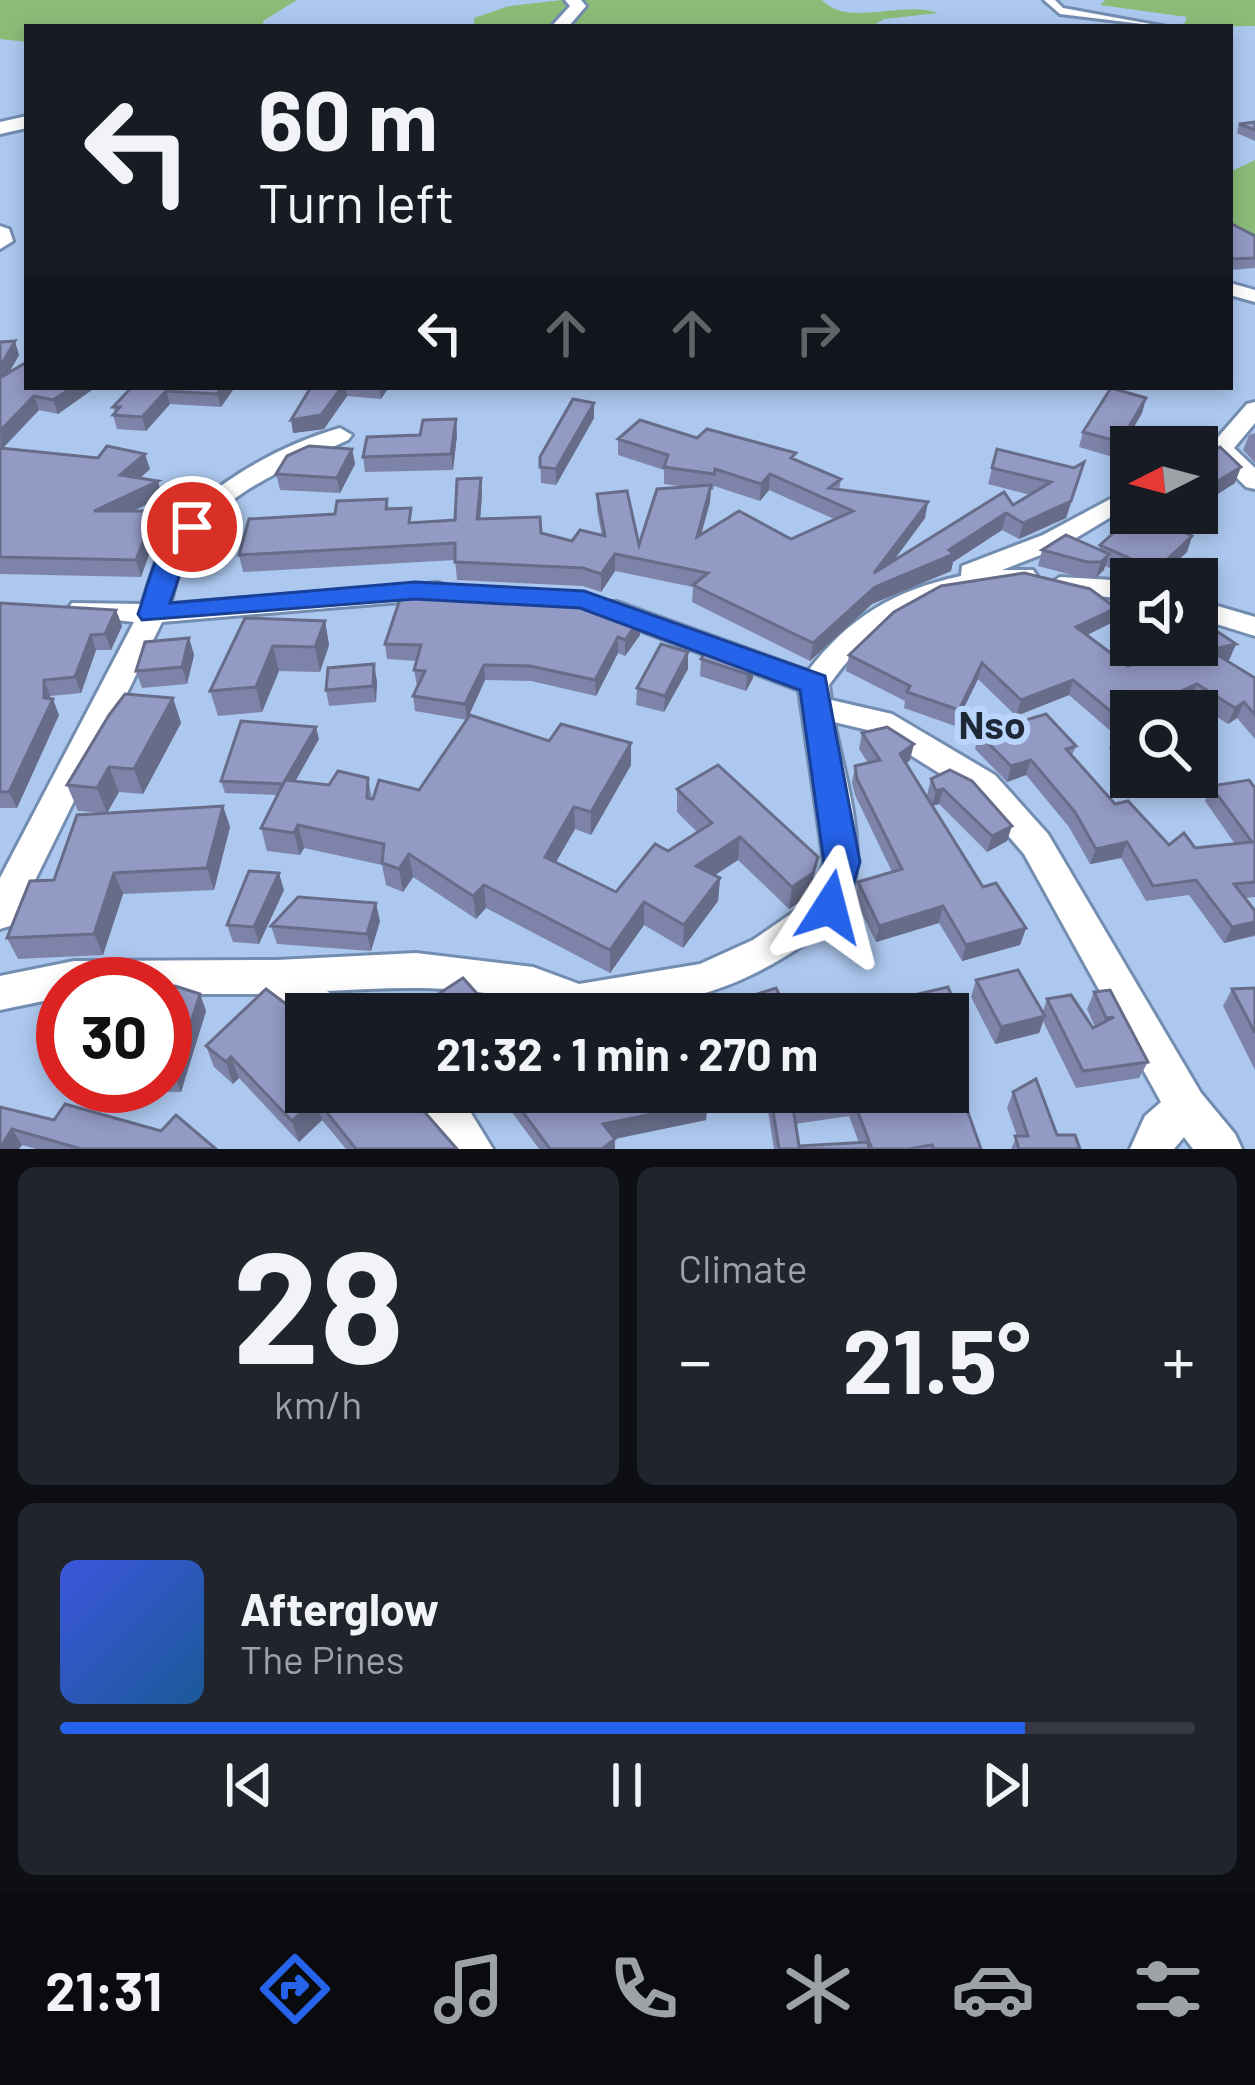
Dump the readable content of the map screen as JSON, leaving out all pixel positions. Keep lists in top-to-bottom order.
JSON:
{
  "districts": ["Nso"],
  "north": "left",
  "page": {
    "turn": ["60 m", "Turn left"],
    "limit": "30",
    "trip": "21:32 · 1 min · 270 m",
    "tile": [
      ["28", "km/h"],
      "Climate"
    ],
    "heat": ["−", "21.5°", "+"],
    "song": ["Afterglow", "The Pines"],
    "tabs": "21:31"
  }
}
